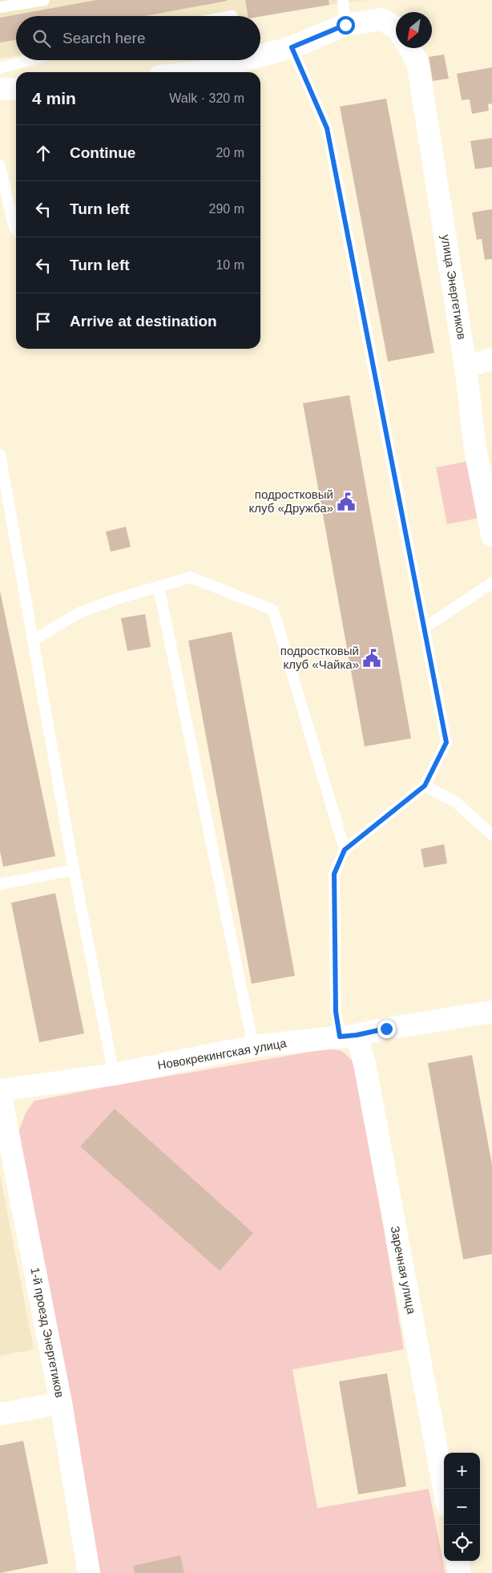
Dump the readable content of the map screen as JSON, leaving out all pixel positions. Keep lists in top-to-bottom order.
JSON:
{
  "streets": {
    "street": [
      "улица Энергетиков",
      "Новокрекингская улица",
      "Заречная улица",
      "1-й проезд Энергетиков"
    ]
  },
  "crossings": [
    ["Новокрекингская улица", "Заречная улица"],
    ["Новокрекингская улица", "1-й проезд Энергетиков"]
  ],
  "places": {
    "public building": ["подростковый клуб «Дружба»", "подростковый клуб «Чайка»"]
  },
  "north": "bottom left",
  "page": {
    "search": "Search here",
    "heading": ["4 min", "Walk · 320 m"],
    "list": [
      ["Continue", "20 m"],
      ["Turn left", "290 m"],
      ["Turn left", "10 m"],
      "Arrive at destination"
    ],
    "map_buttons": ["+", "−"]
  }
}
